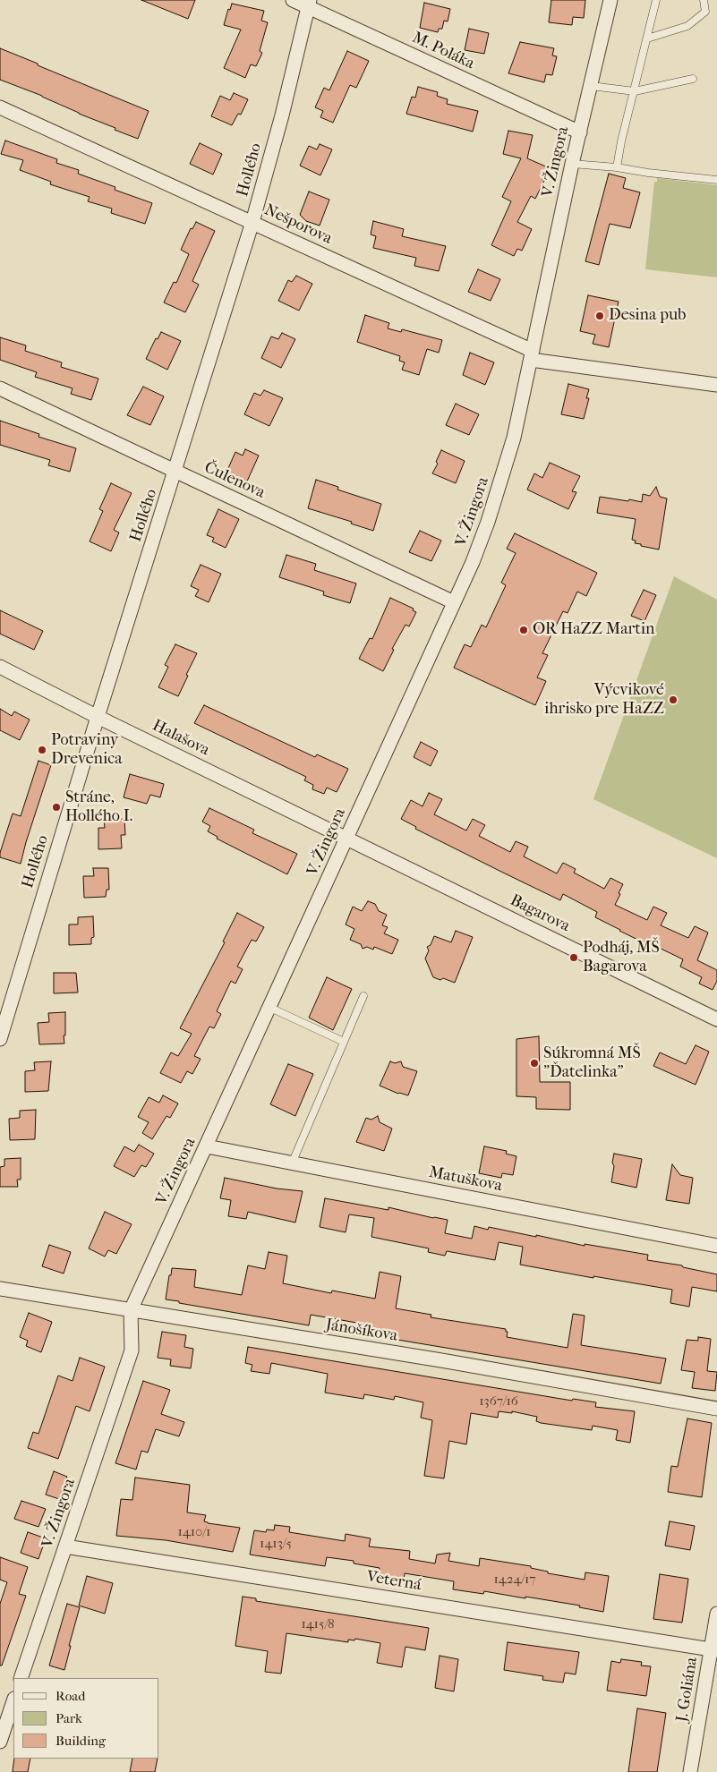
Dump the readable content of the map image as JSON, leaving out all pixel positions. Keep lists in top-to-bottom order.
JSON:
{
  "streets": {
    "street": [
      "M. Poláka",
      "V. Žingora",
      "Hollého",
      "Nešporova",
      "Čulenova",
      "Halašova",
      "Bagarova",
      "Matuškova",
      "Jánošíkova",
      "Veterná",
      "J. Goliána"
    ]
  },
  "crossings": [
    ["M. Poláka", "V. Žingora"],
    ["M. Poláka", "Hollého"],
    ["V. Žingora", "Nešporova"],
    ["V. Žingora", "Čulenova"],
    ["V. Žingora", "Halašova"],
    ["V. Žingora", "Bagarova"],
    ["V. Žingora", "Matuškova"],
    ["V. Žingora", "Jánošíkova"],
    ["V. Žingora", "Veterná"],
    ["Hollého", "Nešporova"],
    ["Hollého", "Čulenova"],
    ["Hollého", "Halašova"],
    ["Halašova", "Bagarova"],
    ["Veterná", "J. Goliána"]
  ],
  "places": [
    "Desina pub",
    "OR HaZZ Martin",
    "Výcvikové ihrisko pre HaZZ",
    "Potraviny Drevenica",
    "Stráne, Hollého I.",
    "Podháj, MŠ Bagarova",
    "Súkromná MŠ \"Ďatelinka\""
  ],
  "house_numbers": [
    "1367/16",
    "1410/1",
    "1413/5",
    "1424/17",
    "1415/8"
  ],
  "legend": ["Road", "Park", "Building"]
}
